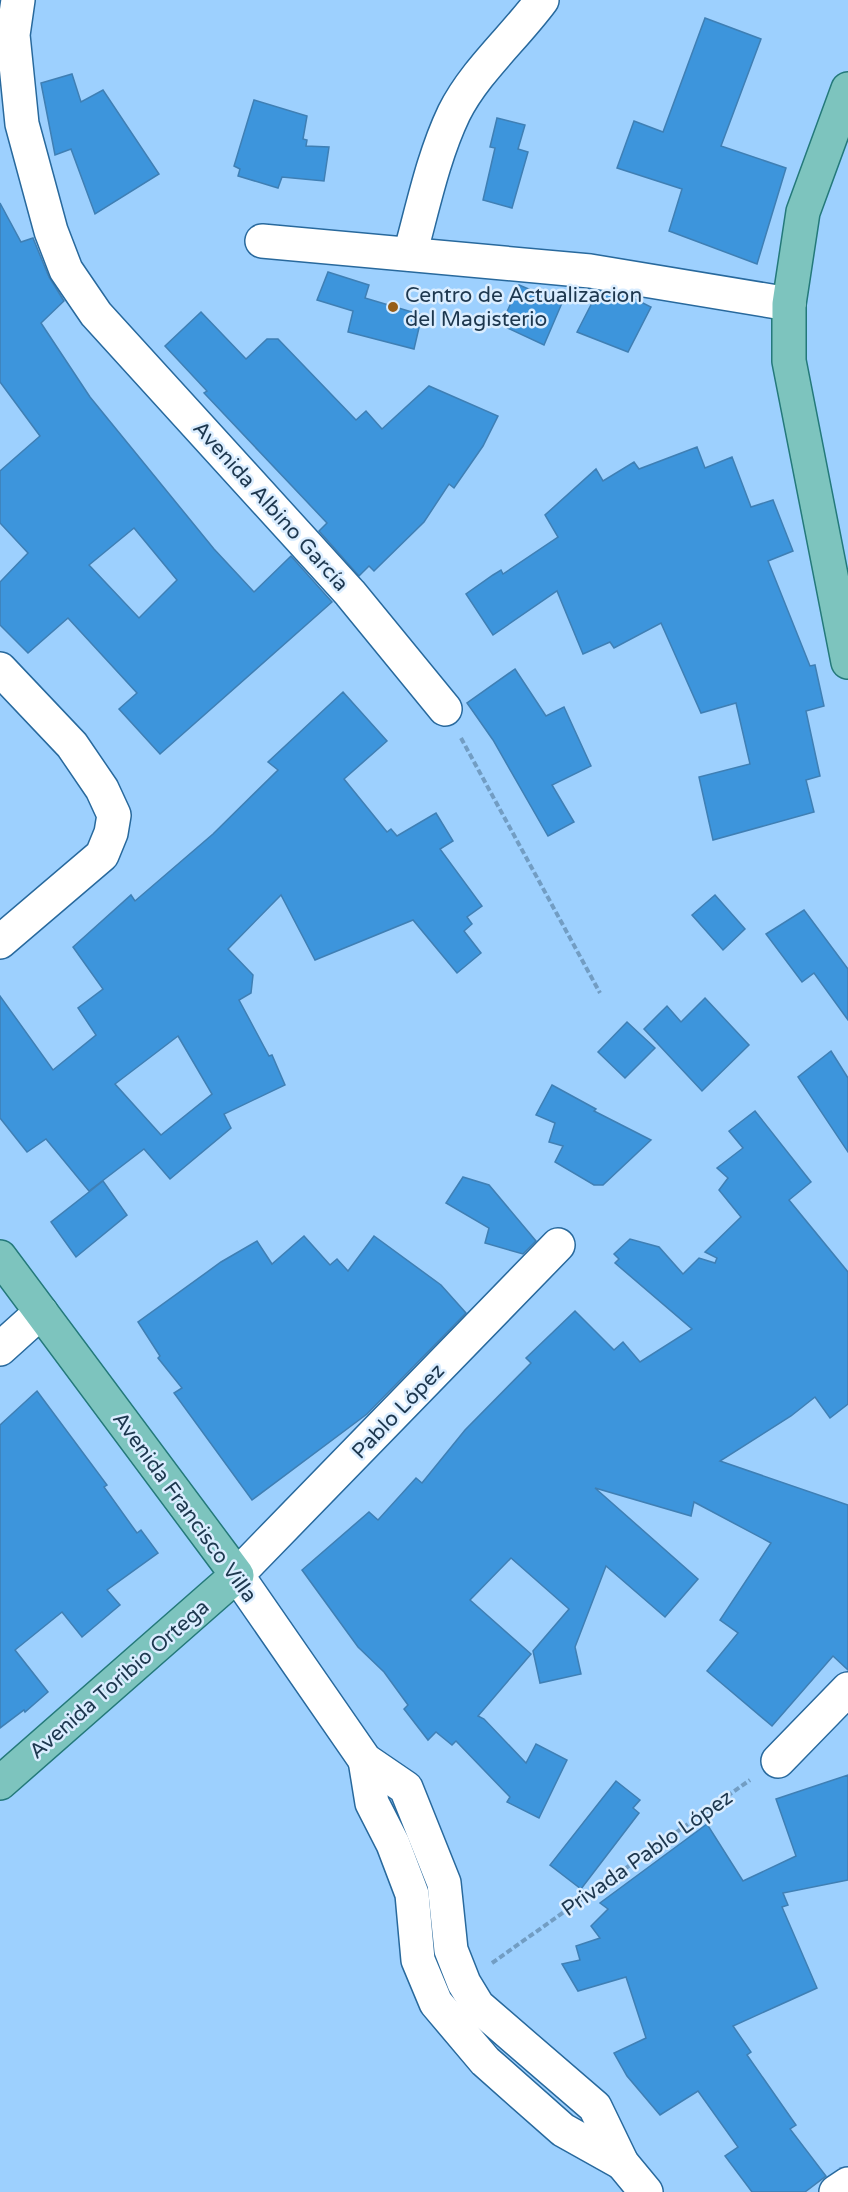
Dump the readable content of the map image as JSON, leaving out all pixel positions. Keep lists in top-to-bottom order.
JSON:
{
  "streets": {
    "main road": ["Avenida Francisco Villa", "Avenida Toribio Ortega"],
    "street": ["Avenida Albino García", "Pablo López"],
    "path": ["Privada Pablo López"]
  },
  "crossings": [
    ["Pablo López", "Avenida Francisco Villa"],
    ["Pablo López", "Avenida Toribio Ortega"],
    ["Avenida Francisco Villa", "Avenida Toribio Ortega"],
    ["Avenida Francisco Villa", "Privada Pablo López"]
  ],
  "places": ["Centro de Actualizacion del Magisterio"]
}
